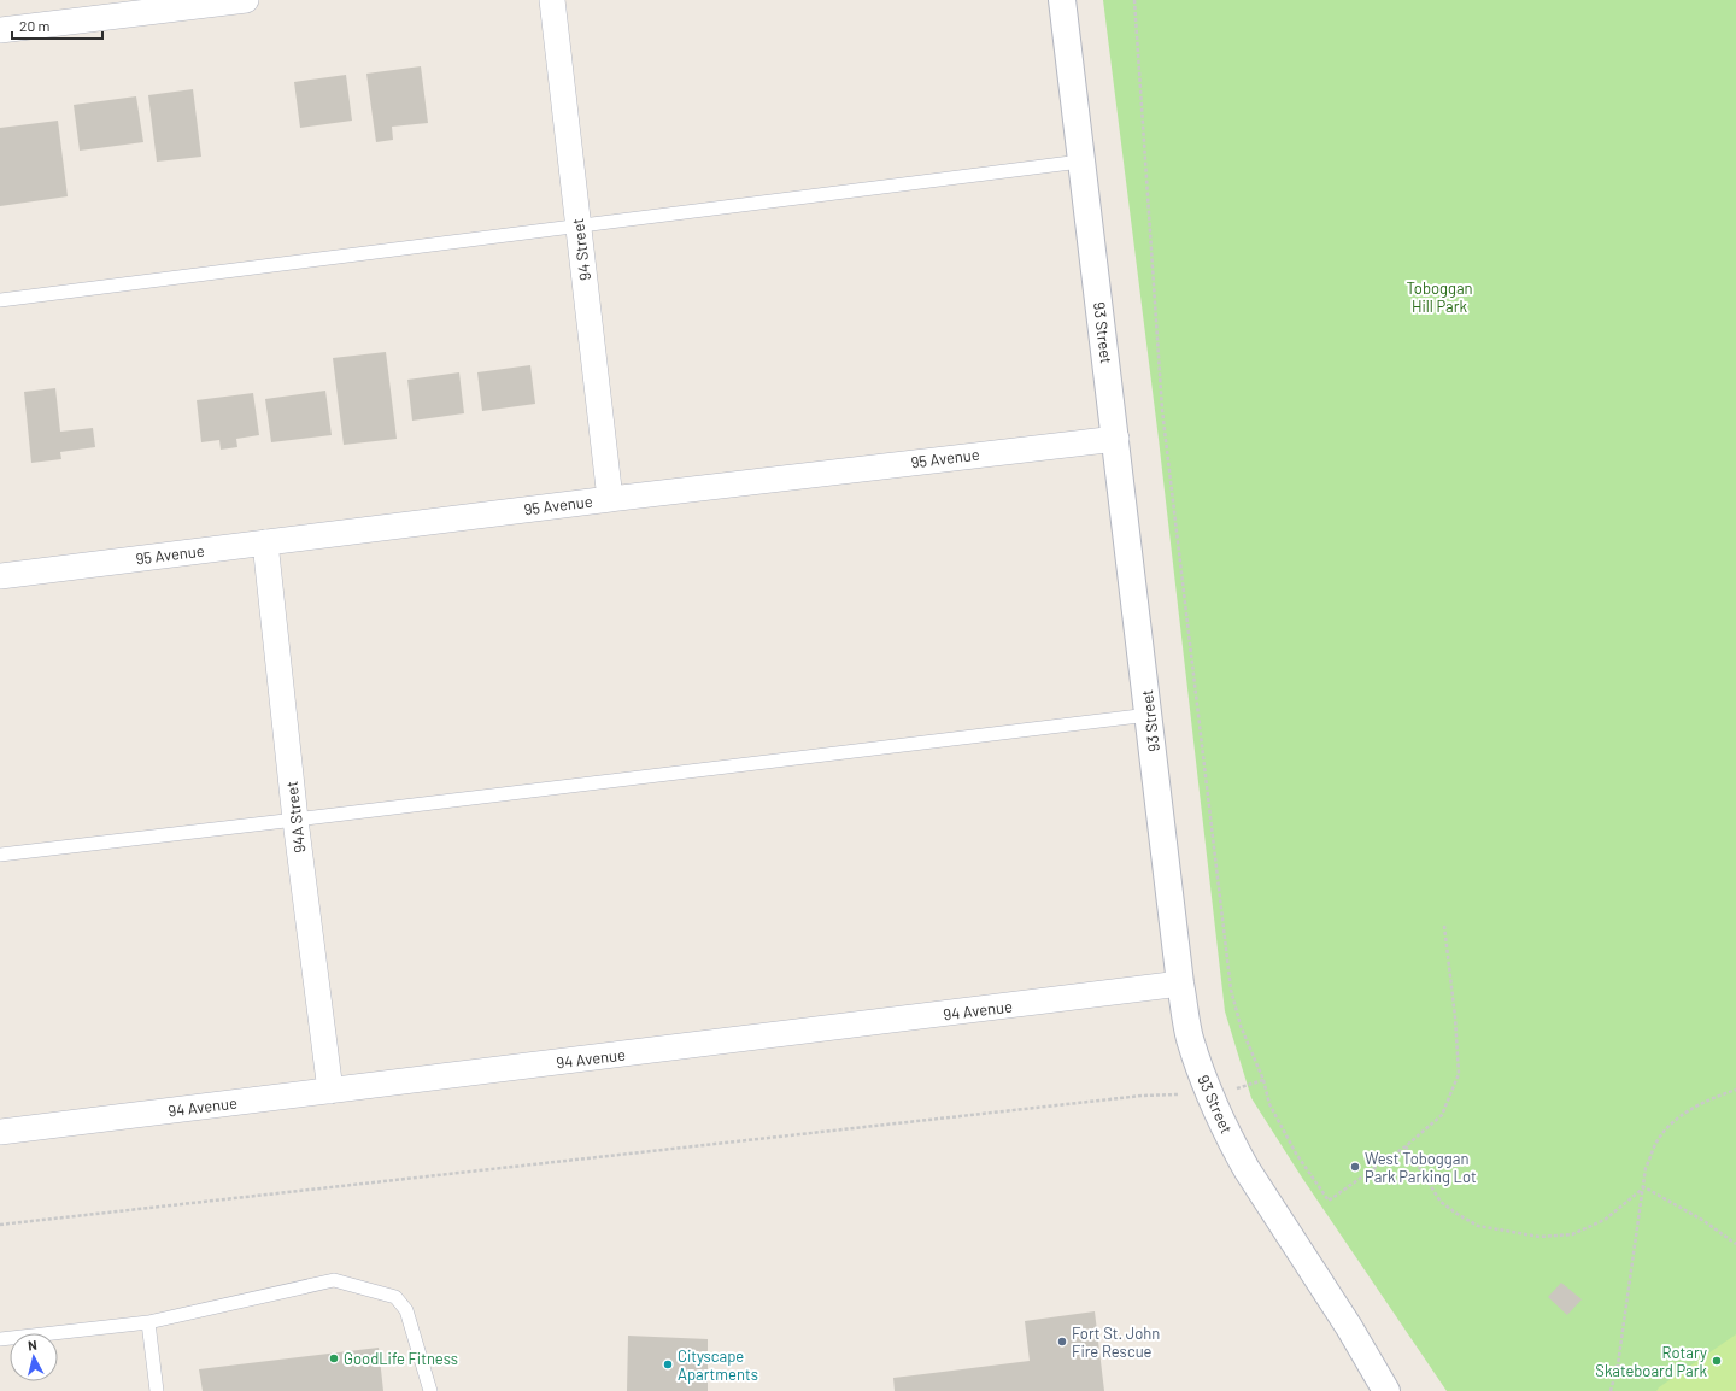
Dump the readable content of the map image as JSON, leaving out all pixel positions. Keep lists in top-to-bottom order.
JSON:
{
  "streets": {
    "street": [
      "94 Street",
      "93 Street",
      "95 Avenue",
      "94A Street",
      "94 Avenue"
    ]
  },
  "crossings": [
    ["94 Street", "95 Avenue"],
    ["93 Street", "95 Avenue"],
    ["93 Street", "94 Avenue"],
    ["95 Avenue", "94A Street"],
    ["94A Street", "94 Avenue"]
  ],
  "parks": ["Toboggan Hill Park"],
  "places": [
    "West Toboggan Park Parking Lot",
    "Fort St. John Fire Rescue",
    "GoodLife Fitness",
    "Rotary Skateboard Park",
    "Cityscape Apartments"
  ],
  "scale_bar": "20 m",
  "north": "top"
}
